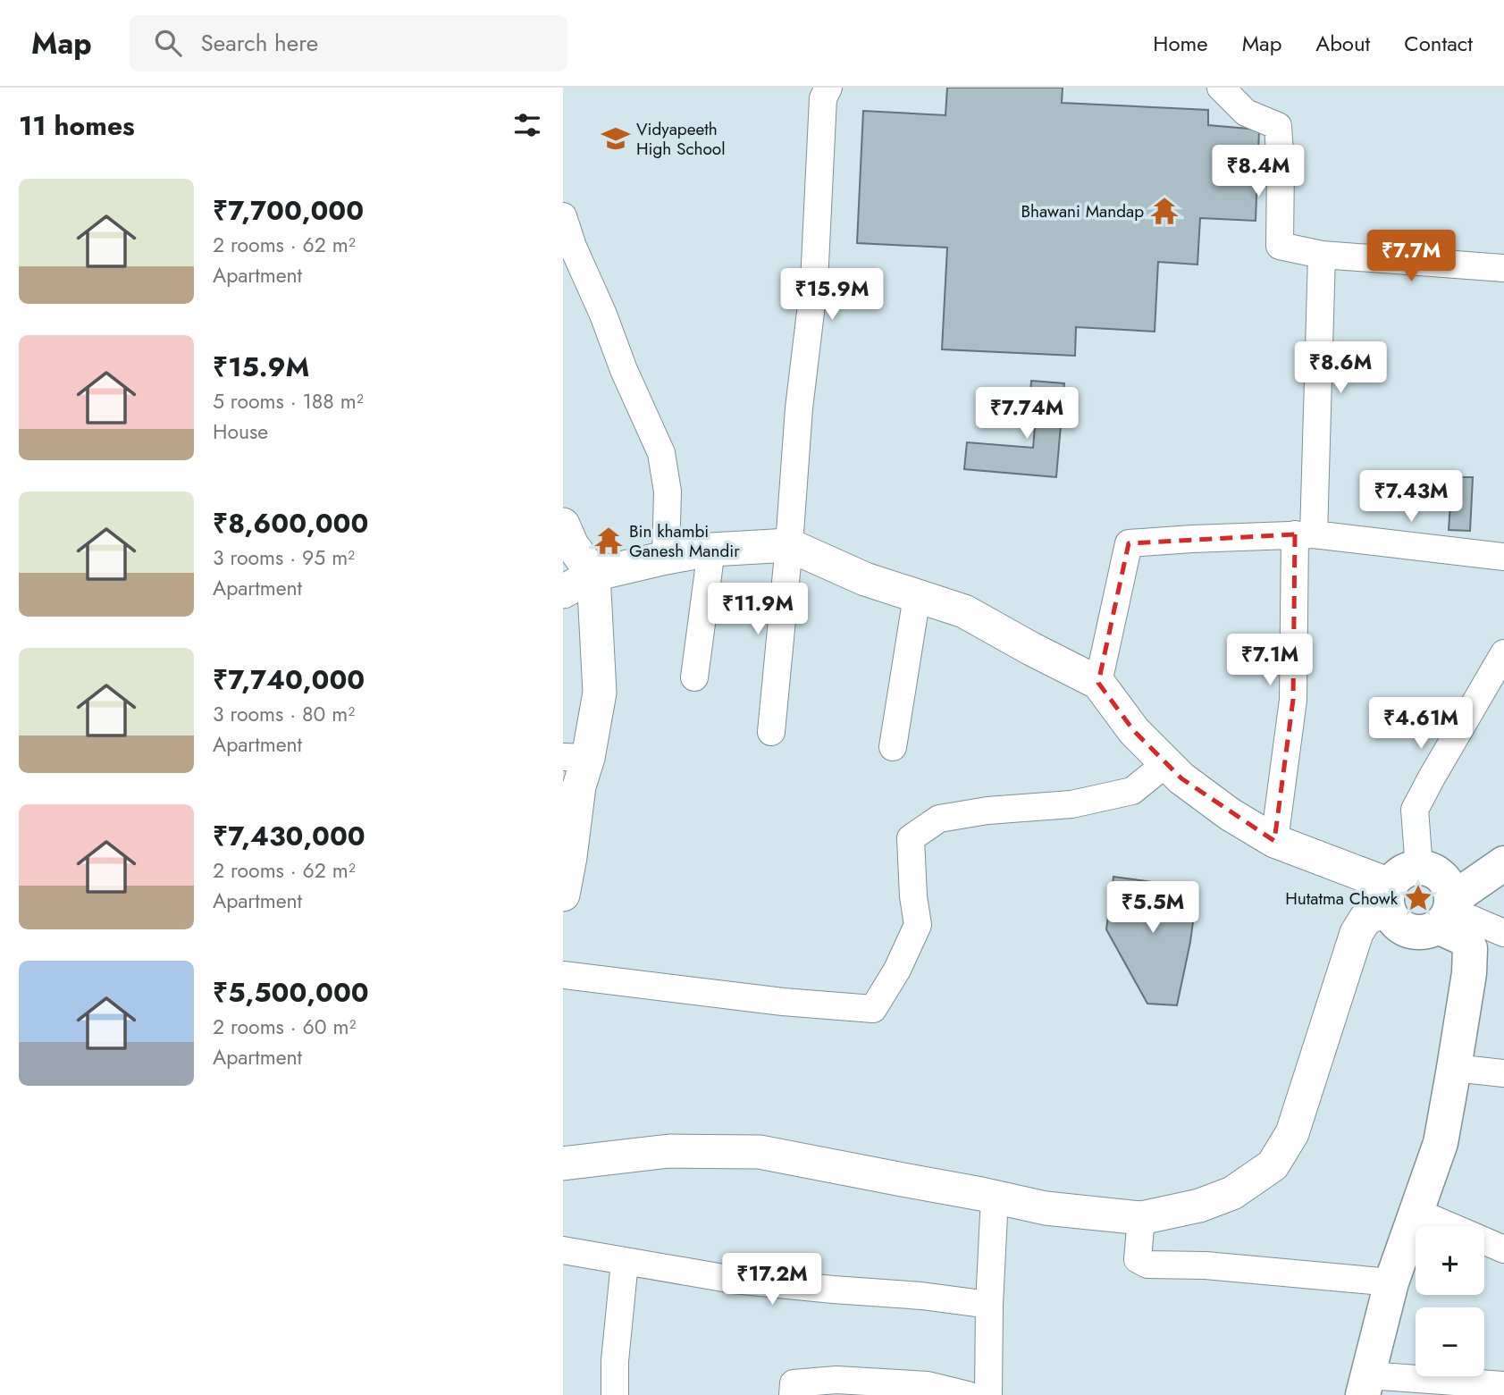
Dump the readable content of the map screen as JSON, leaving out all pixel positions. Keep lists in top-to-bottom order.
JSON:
{
  "places": {
    "school or university": ["Vidyapeeth High School"],
    "temple": ["Bhawani Mandap", "Bin khambi Ganesh Mandir"],
    "place": ["Hutatma Chowk"]
  },
  "page": {
    "header": "Map",
    "search": "Search here",
    "nav": [
      "Home",
      "Map",
      "About",
      "Contact"
    ],
    "heading": "11 homes",
    "price": [
      "₹8.4M",
      "₹7.7M",
      "₹15.9M",
      "₹8.6M",
      "₹7.74M",
      "₹7.43M",
      "₹11.9M",
      "₹7.1M",
      "₹4.61M",
      "₹5.5M",
      "₹17.2M"
    ],
    "list": [
      {
        "name": "₹7,700,000",
        "note": "2 rooms · 62 m² · Apartment"
      },
      {
        "name": "₹15.9M",
        "note": "5 rooms · 188 m² · House"
      },
      {
        "name": "₹8,600,000",
        "note": "3 rooms · 95 m² · Apartment"
      },
      {
        "name": "₹7,740,000",
        "note": "3 rooms · 80 m² · Apartment"
      },
      {
        "name": "₹7,430,000",
        "note": "2 rooms · 62 m² · Apartment"
      },
      {
        "name": "₹5,500,000",
        "note": "2 rooms · 60 m² · Apartment"
      }
    ],
    "map_buttons": ["+", "−"]
  }
}
